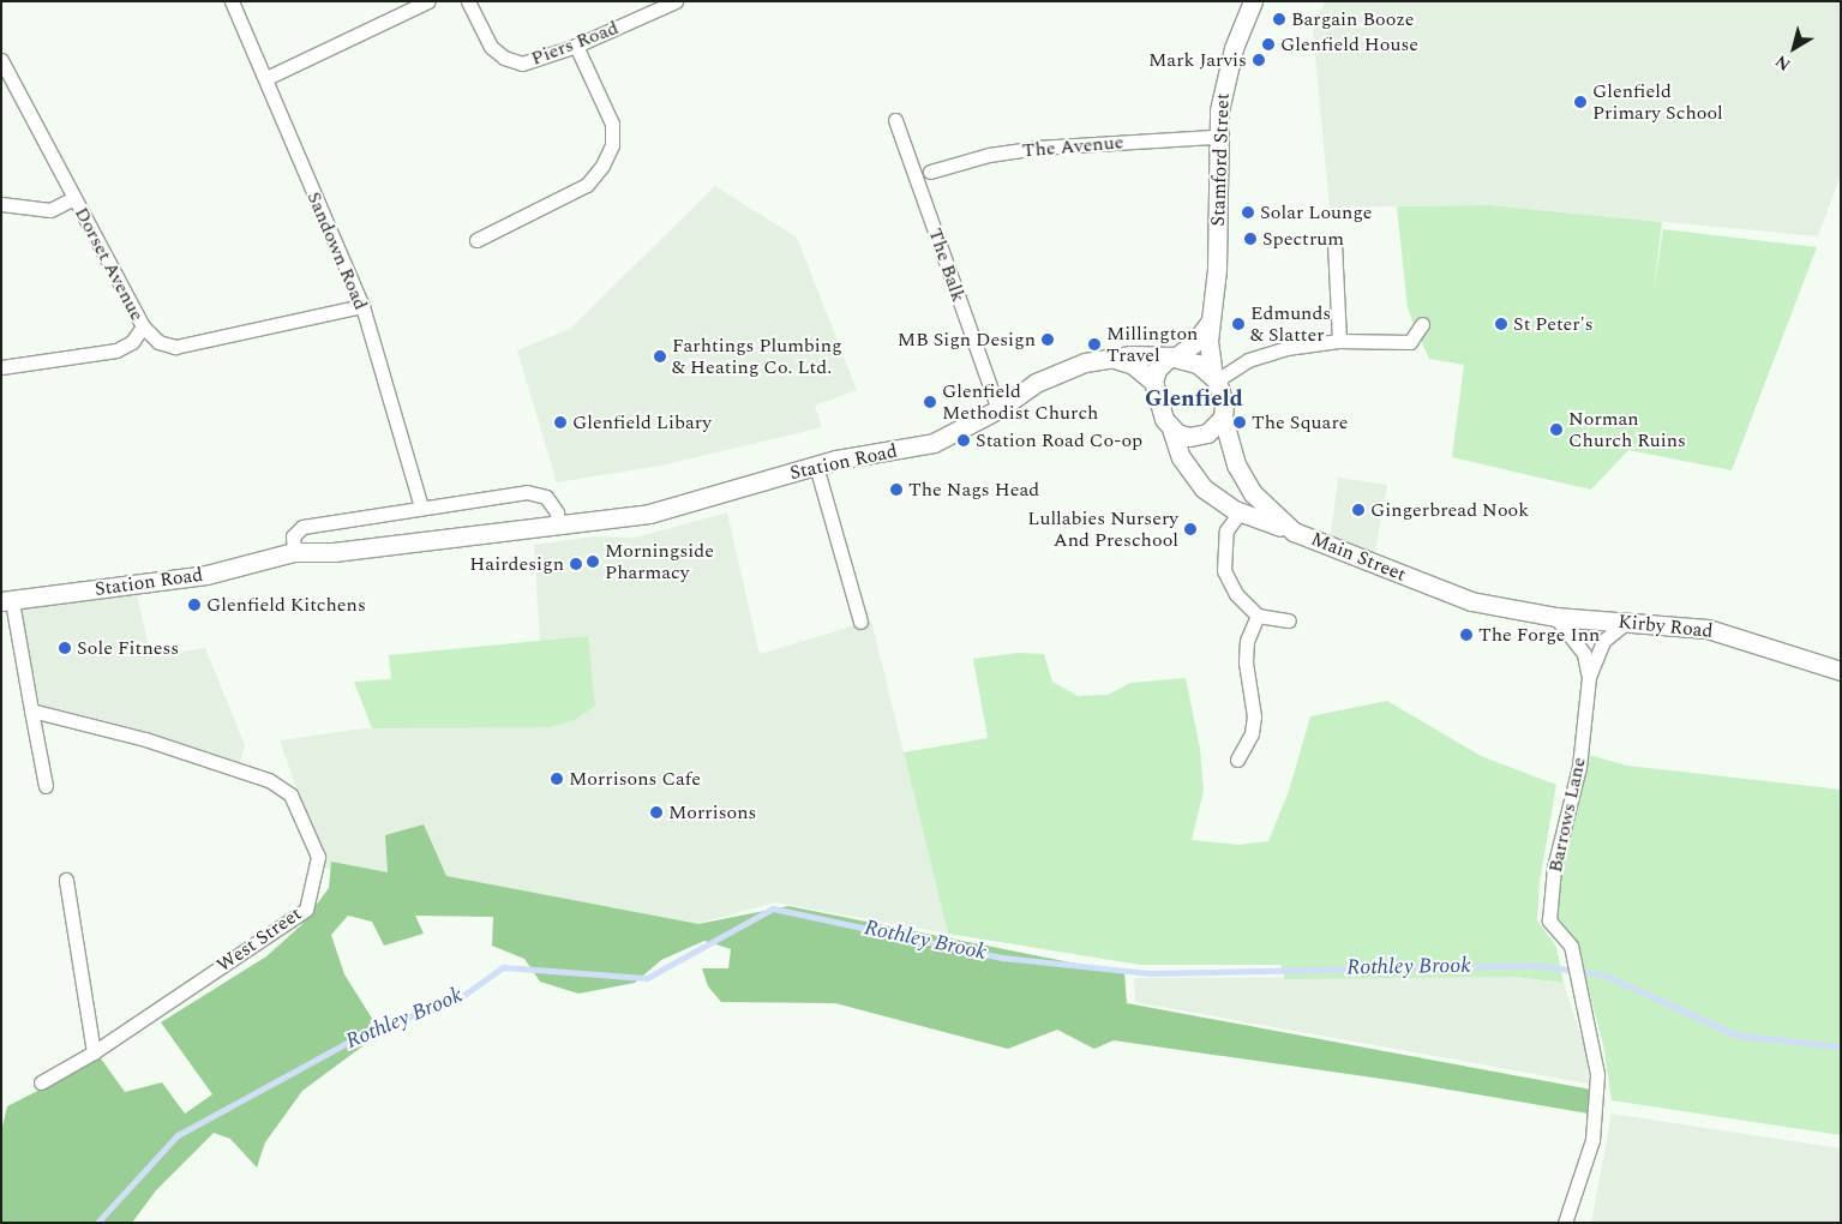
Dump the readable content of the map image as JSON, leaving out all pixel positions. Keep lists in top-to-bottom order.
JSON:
{
  "streets": {
    "street": [
      "Piers Road",
      "The Avenue",
      "Stamford Street",
      "Sandown Road",
      "Dorset Avenue",
      "The Balk",
      "Station Road",
      "Main Street",
      "Kirby Road",
      "Barrows Lane",
      "West Street"
    ]
  },
  "crossings": [
    ["The Avenue", "Stamford Street"],
    ["Stamford Street", "Station Road"],
    ["Stamford Street", "Main Street"],
    ["Sandown Road", "Dorset Avenue"],
    ["The Balk", "Station Road"],
    ["Station Road", "Main Street"],
    ["Main Street", "Kirby Road"]
  ],
  "districts": ["Glenfield"],
  "water": ["Rothley Brook"],
  "places": [
    "Bargain Booze",
    "Glenfield House",
    "Mark Jarvis",
    "Glenfield Primary School",
    "Solar Lounge",
    "Spectrum",
    "Edmunds & Slatter",
    "St Peter's",
    "MB Sign Design",
    "Millington Travel",
    "Farhtings Plumbing & Heating Co. Ltd.",
    "Glenfield Methodist Church",
    "Glenfield Libary",
    "The Square",
    "Norman Church Ruins",
    "Station Road Co-op",
    "The Nags Head",
    "Gingerbread Nook",
    "Lullabies Nursery And Preschool",
    "Morningside Pharmacy",
    "Hairdesign",
    "Glenfield Kitchens",
    "The Forge Inn",
    "Sole Fitness",
    "Morrisons Cafe",
    "Morrisons"
  ],
  "north": "bottom left"
}
